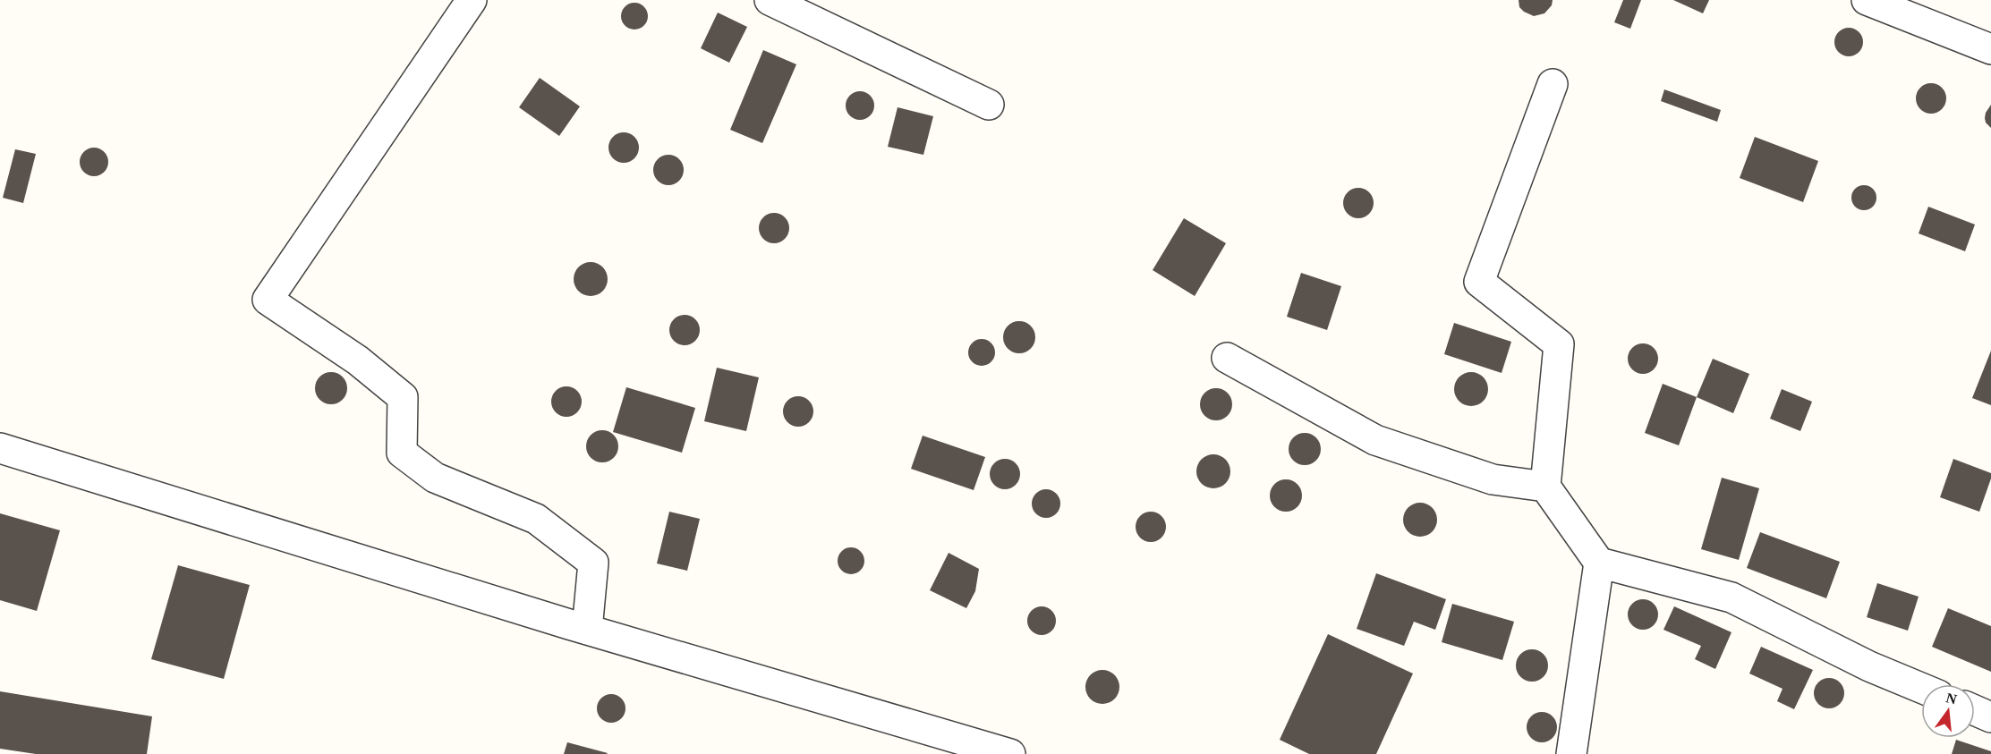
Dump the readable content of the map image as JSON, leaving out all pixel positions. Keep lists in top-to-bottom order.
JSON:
{
  "north": "top"
}
